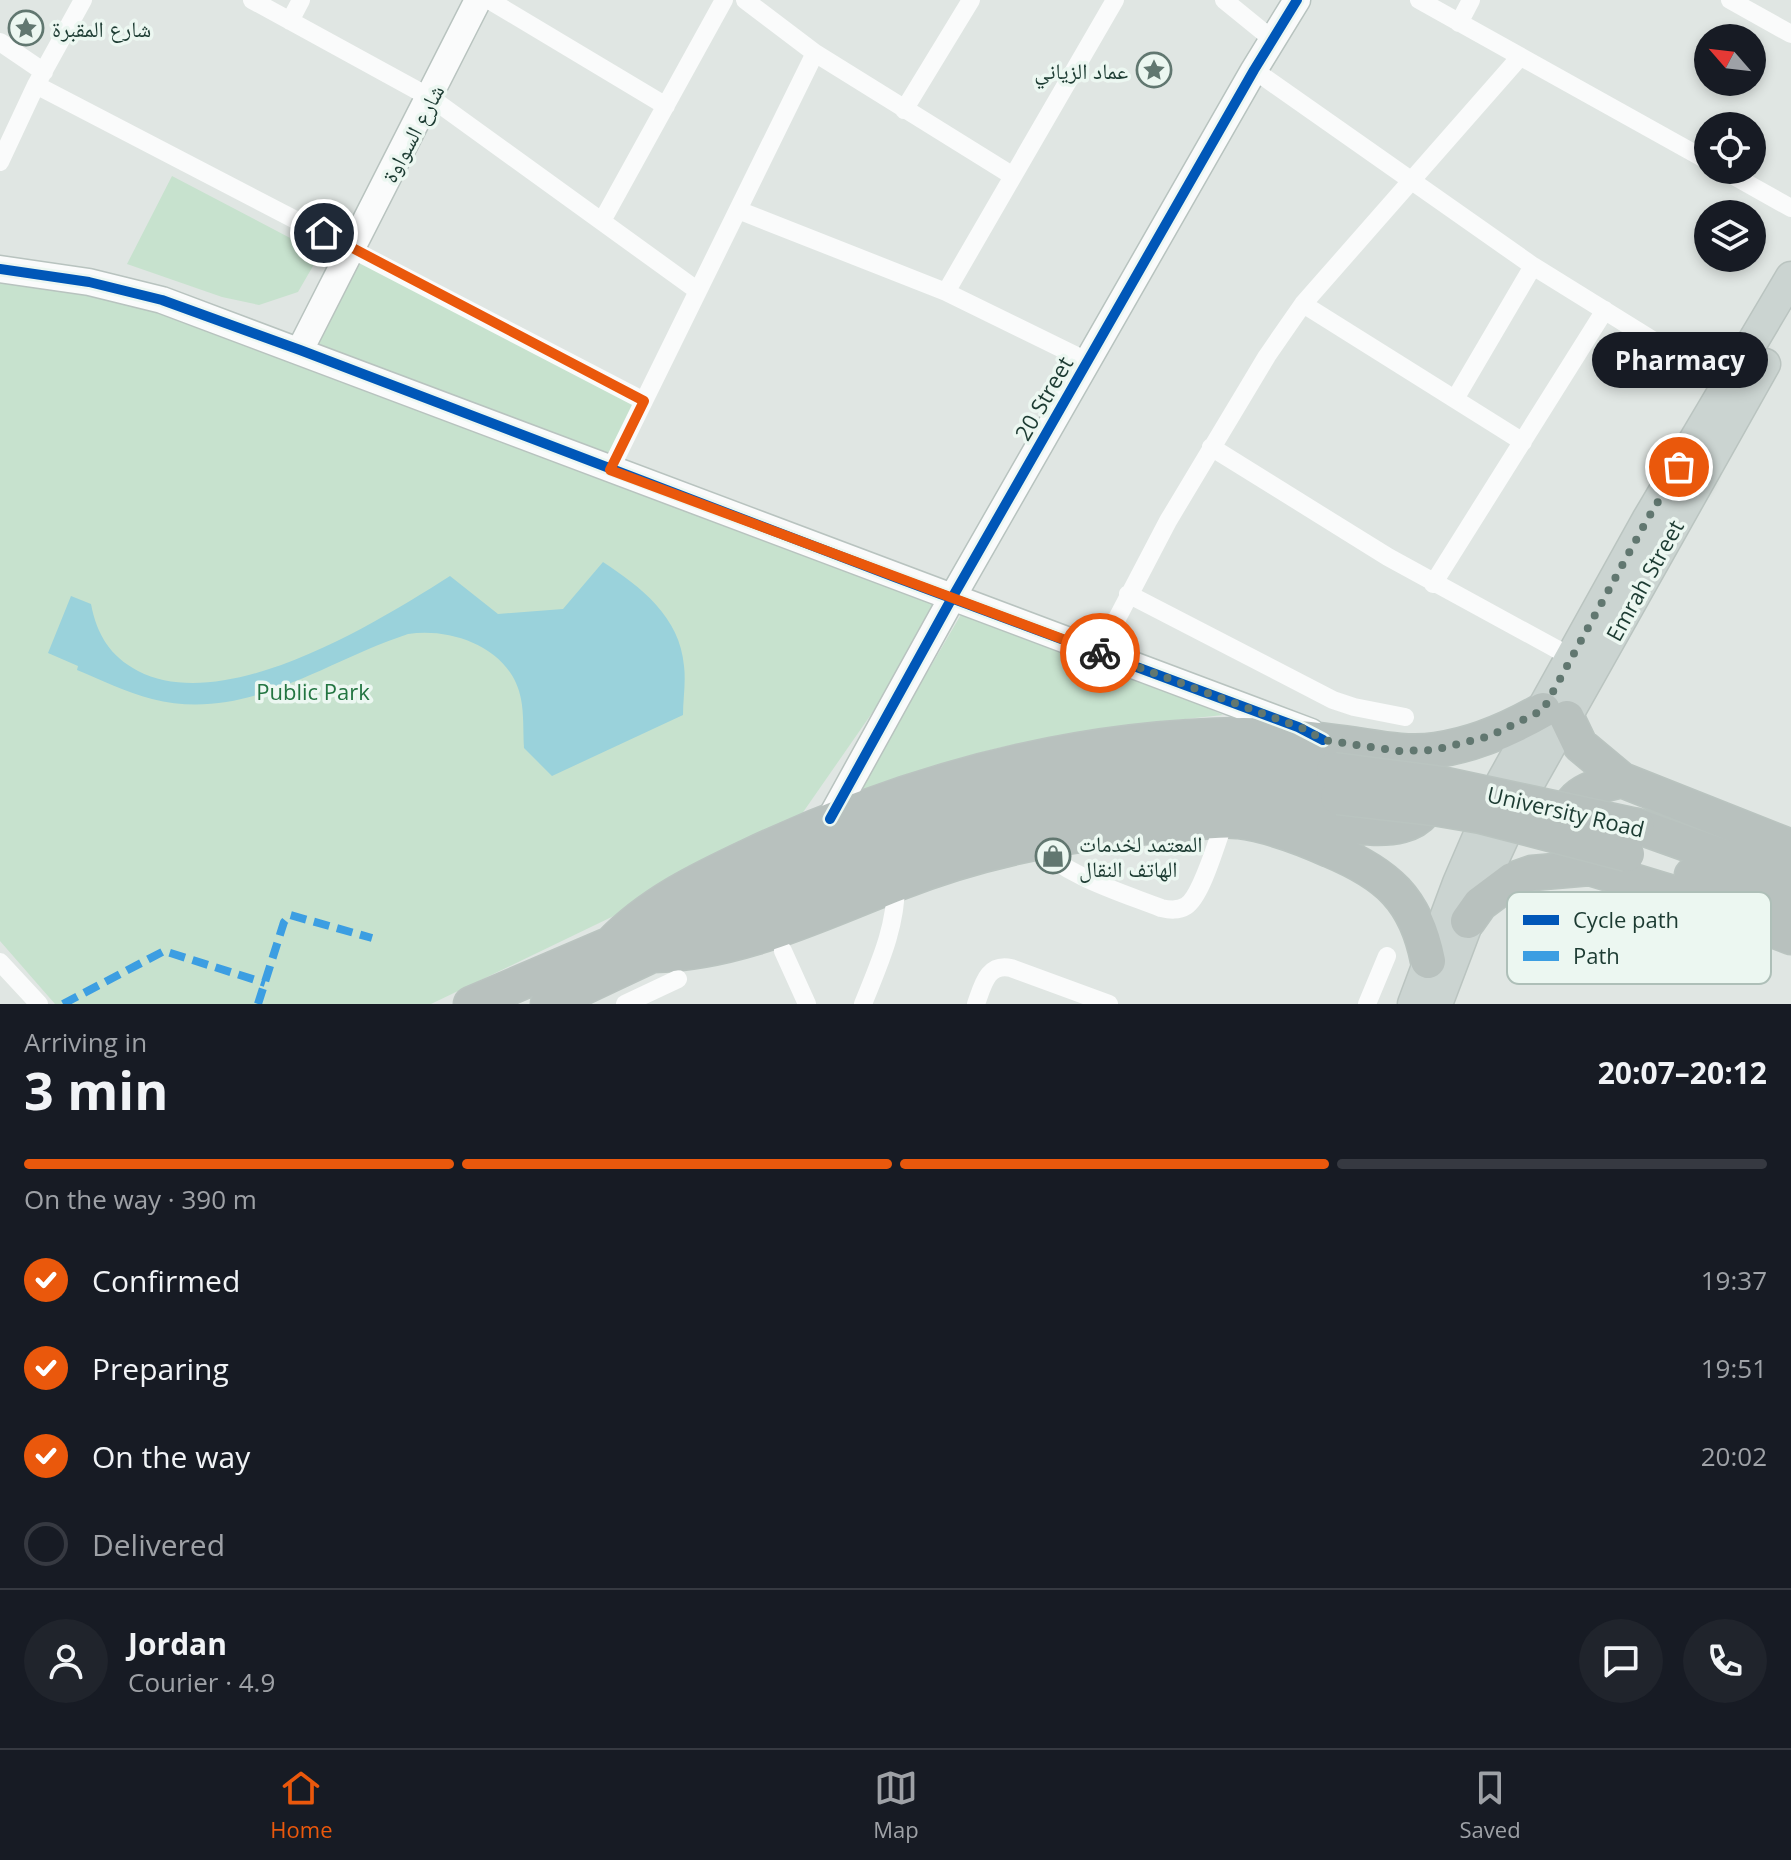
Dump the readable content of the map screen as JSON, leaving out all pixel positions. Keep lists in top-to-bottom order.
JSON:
{
  "streets": {
    "highway": ["University Road"],
    "main road": ["Emrah Street"],
    "street": ["شارع السواوة", "20 Street"]
  },
  "parks": ["Public Park"],
  "places": {
    "place": ["شارع المقبرة", "عماد الزياني"],
    "other": ["Pharmacy"],
    "shop": ["المعتمد لخدمات الهاتف النقال"]
  },
  "legend": ["Cycle path", "Path"],
  "north": "top left",
  "page": {
    "bubble": "Pharmacy",
    "heading": ["3 min", "Arriving in", "20:07–20:12"],
    "panel": ["Jordan", "Courier · 4.9"],
    "bar": "On the way · 390 m",
    "list": [
      ["Confirmed", "19:37"],
      ["Preparing", "19:51"],
      ["On the way", "20:02"],
      "Delivered"
    ],
    "tabs": ["Home", "Map", "Saved"]
  }
}
